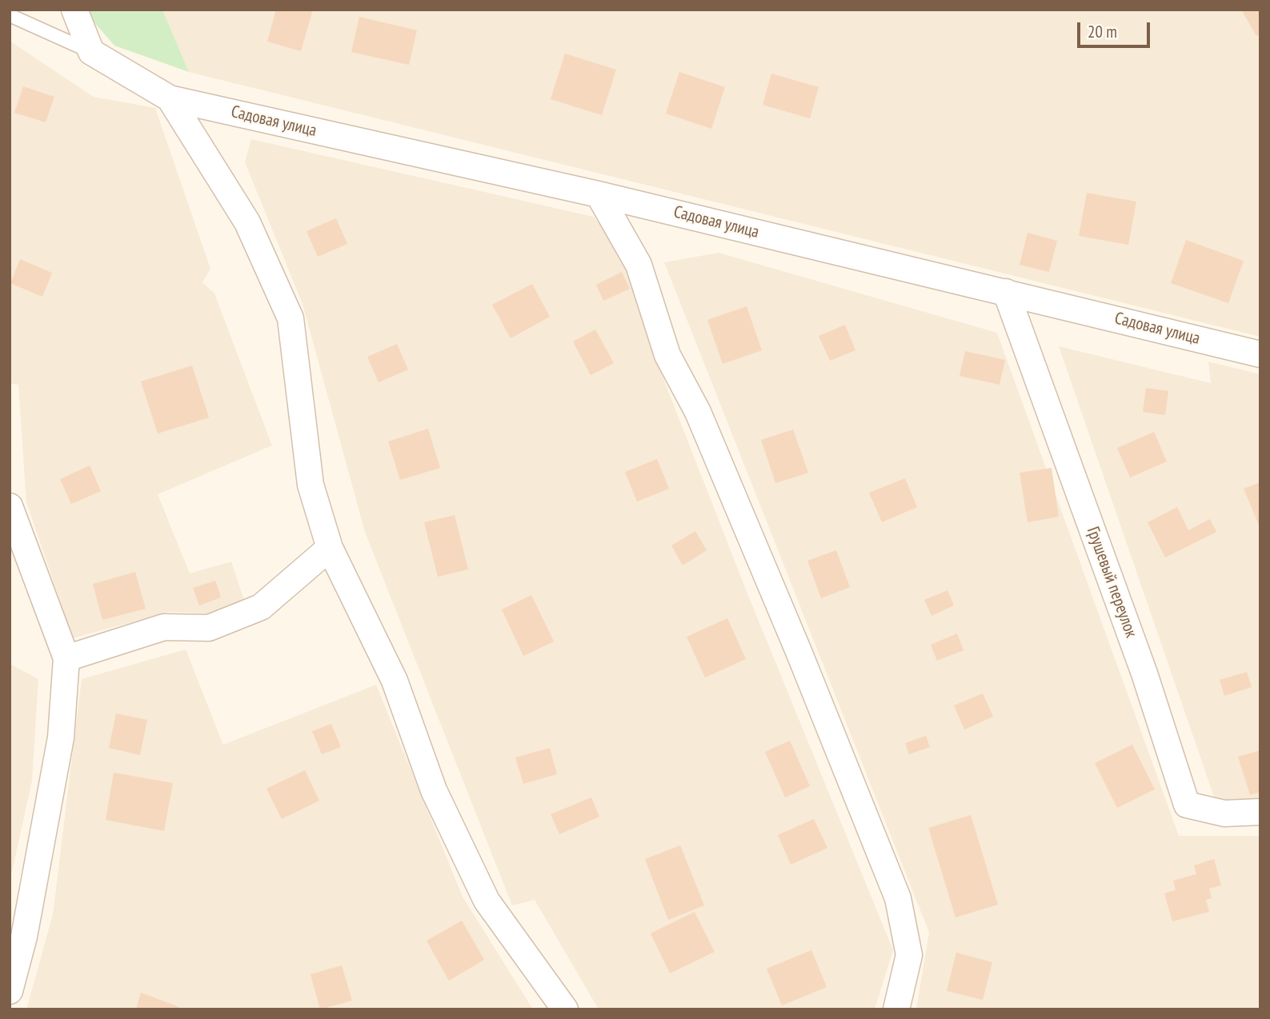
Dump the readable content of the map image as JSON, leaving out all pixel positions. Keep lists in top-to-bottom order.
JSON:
{
  "streets": {
    "street": ["Садовая улица", "Грушевый переулок"]
  },
  "crossings": [
    ["Садовая улица", "Грушевый переулок"]
  ],
  "scale_bar": "20 m"
}
